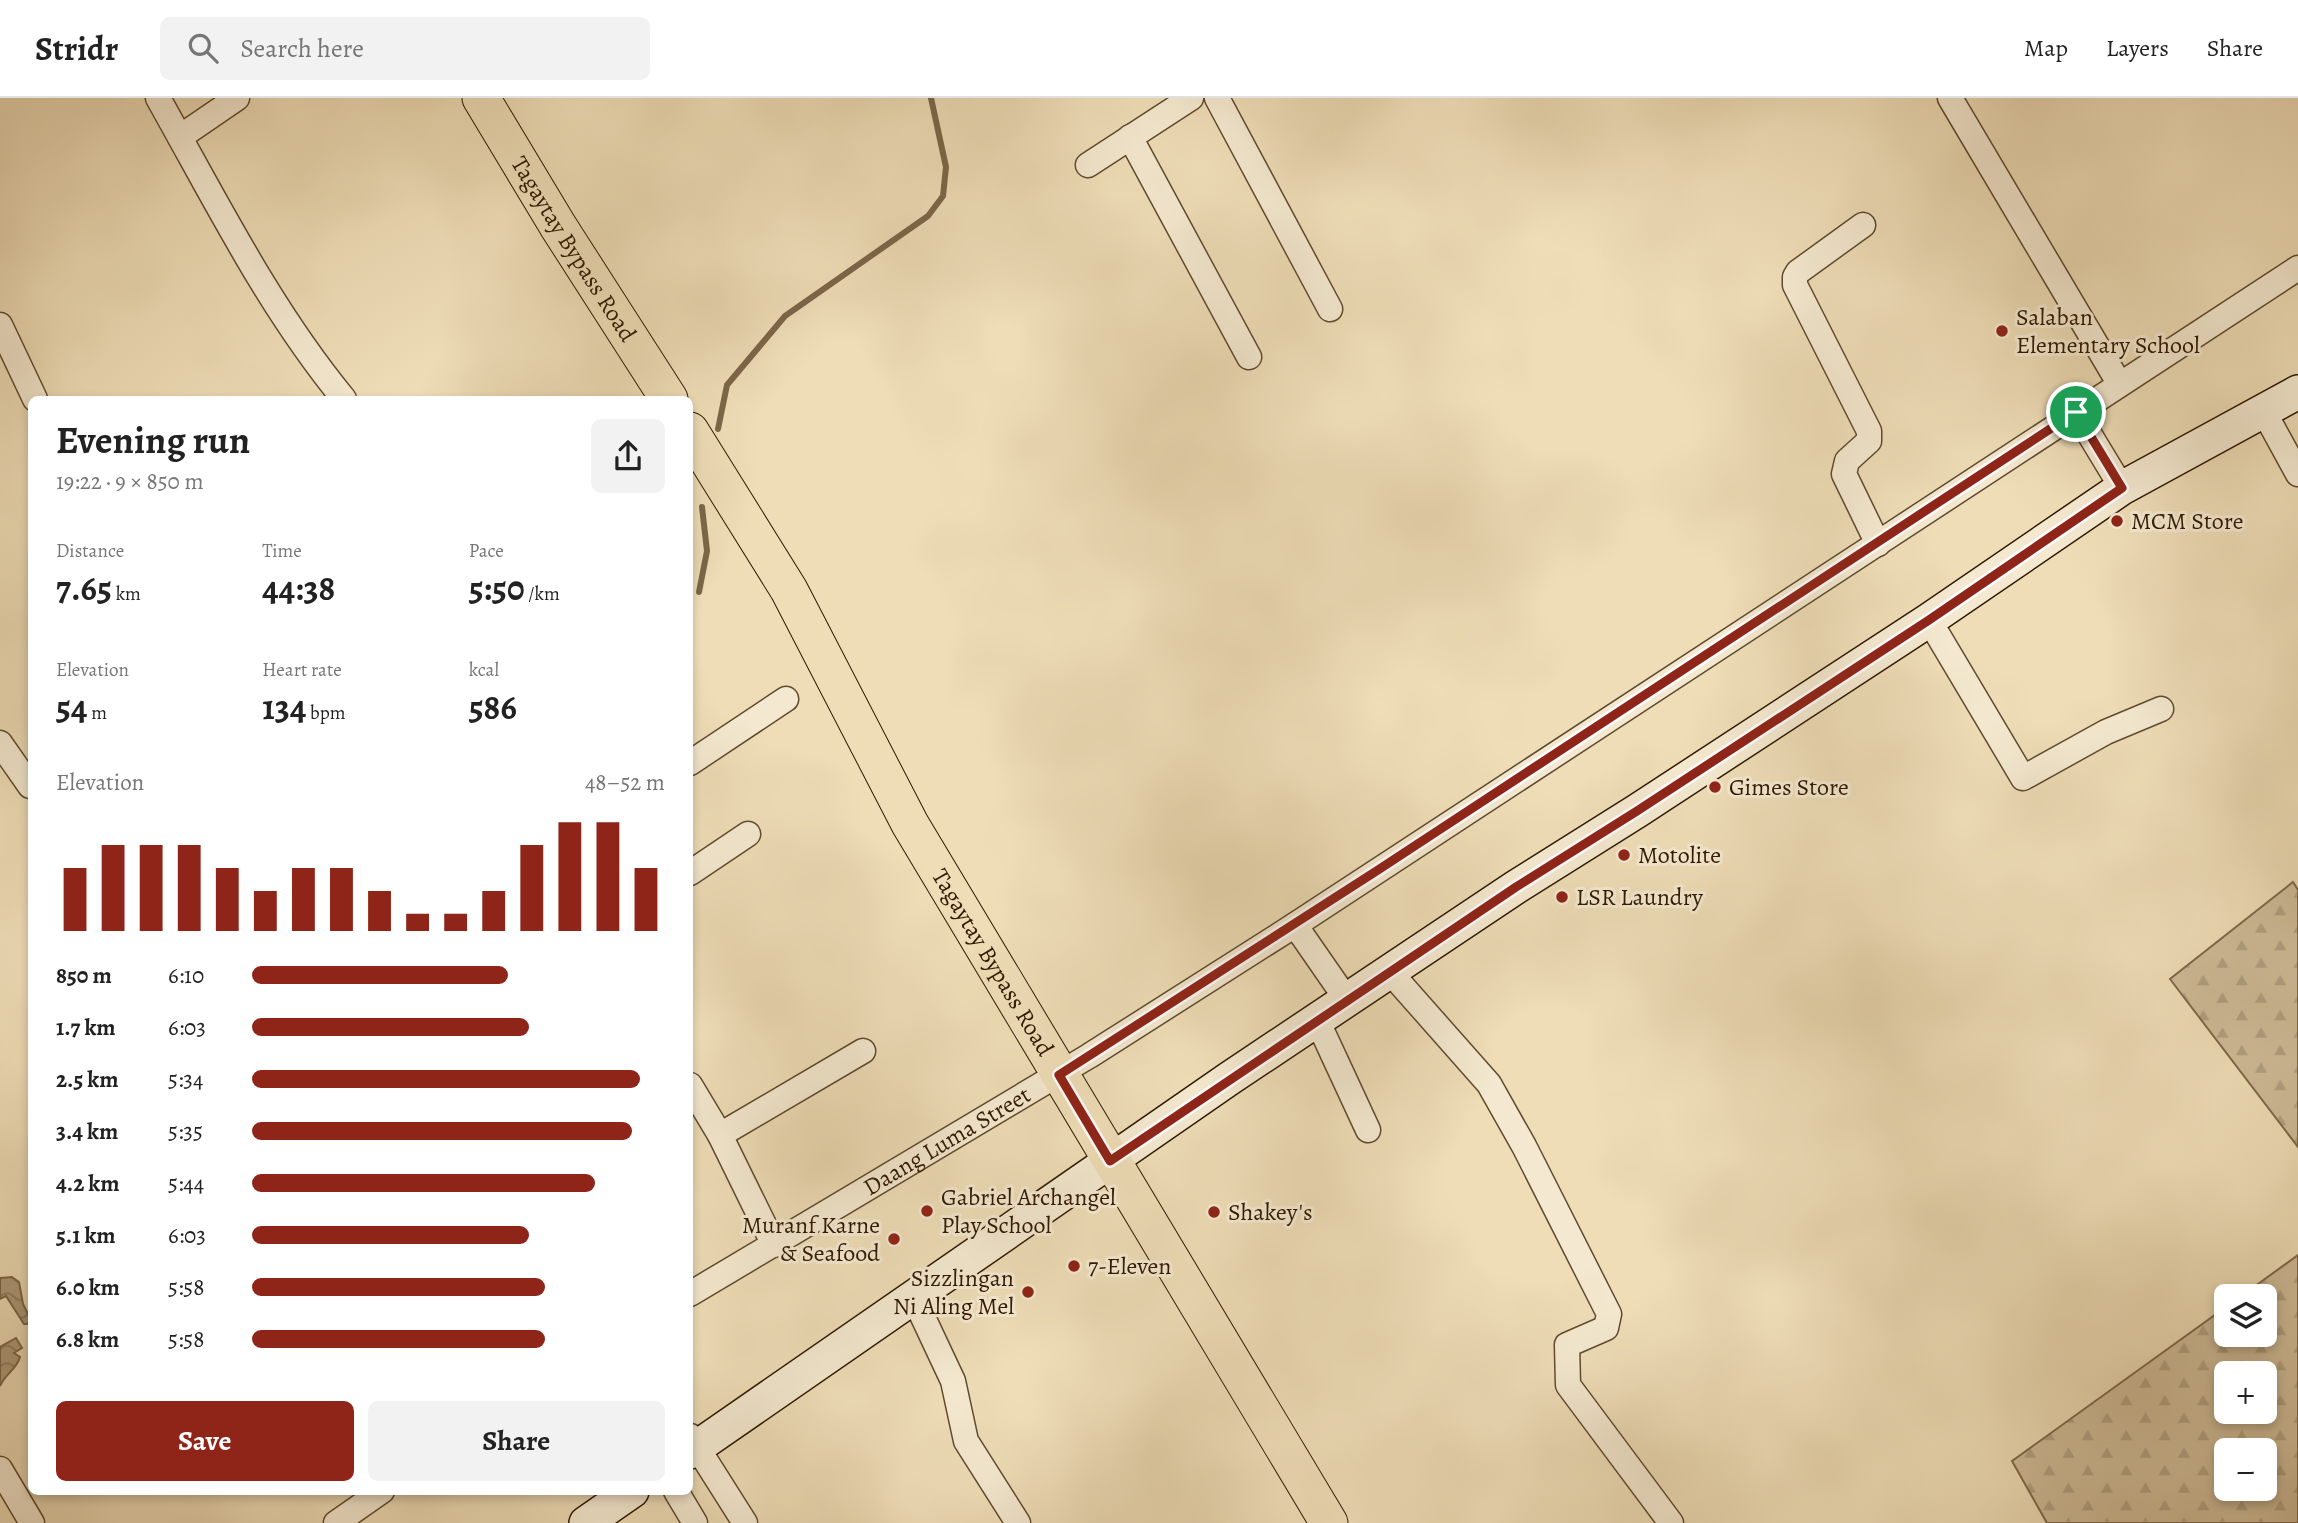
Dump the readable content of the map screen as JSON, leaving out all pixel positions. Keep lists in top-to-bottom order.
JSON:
{
  "streets": {
    "main road": ["Tagaytay Bypass Road"],
    "street": ["Daang Luma Street"]
  },
  "crossings": [
    ["Tagaytay Bypass Road", "Daang Luma Street"]
  ],
  "places": [
    "Salaban Elementary School",
    "MCM Store",
    "Gimes Store",
    "Motolite",
    "LSR Laundry",
    "Gabriel Archangel Play School",
    "Shakey's",
    "Muranf Karne & Seafood",
    "7-Eleven",
    "Sizzlingan Ni Aling Mel"
  ],
  "page": {
    "header": "Stridr",
    "search": "Search here",
    "nav": ["Map", "Layers", "Share"],
    "heading": ["Evening run", "19:22 · 9 × 850 m"],
    "stats": [
      ["Distance", "7.65 km"],
      ["Time", "44:38"],
      ["Pace", "5:50 /km"],
      ["Elevation", "54 m"],
      ["Heart rate", "134 bpm"],
      ["kcal", "586"]
    ],
    "chart": ["Elevation", "48–52 m"],
    "list": [
      {
        "name": "850 m",
        "note": "6:10"
      },
      {
        "name": "1.7 km",
        "note": "6:03"
      },
      {
        "name": "2.5 km",
        "note": "5:34"
      },
      {
        "name": "3.4 km",
        "note": "5:35"
      },
      {
        "name": "4.2 km",
        "note": "5:44"
      },
      {
        "name": "5.1 km",
        "note": "6:03"
      },
      {
        "name": "6.0 km",
        "note": "5:58"
      },
      {
        "name": "6.8 km",
        "note": "5:58"
      }
    ],
    "map_buttons": ["+", "−"],
    "buttons": ["Save", "Share"]
  }
}
